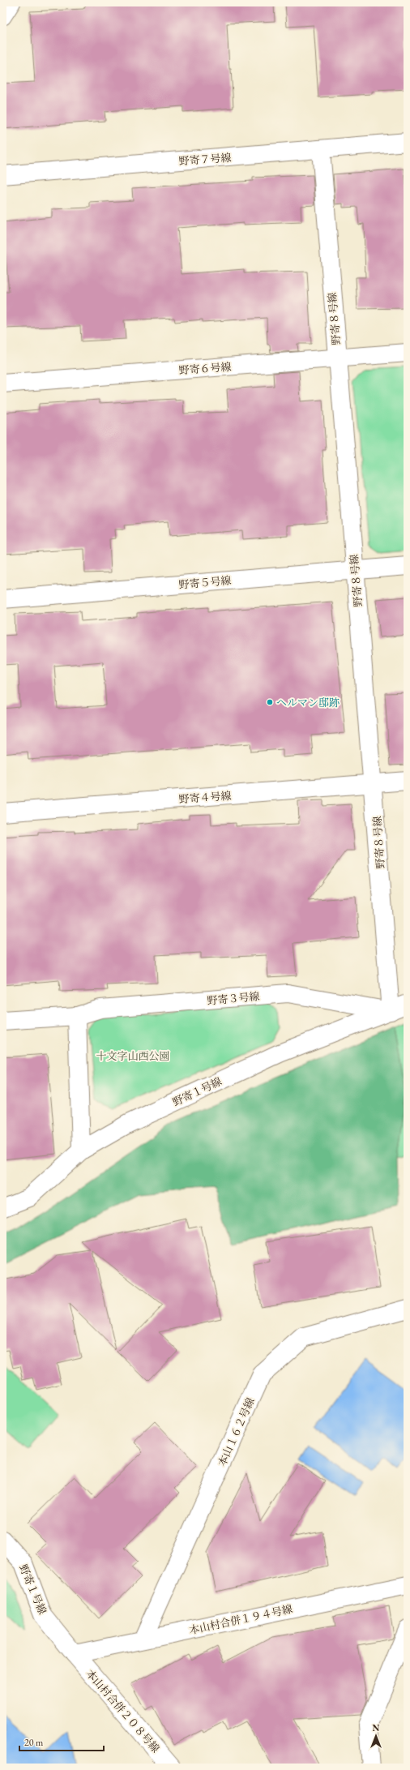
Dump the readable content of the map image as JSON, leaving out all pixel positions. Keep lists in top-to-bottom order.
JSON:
{
  "streets": {
    "street": [
      "野寄７号線",
      "野寄８号線",
      "野寄６号線",
      "野寄５号線",
      "野寄４号線",
      "野寄３号線",
      "野寄１号線",
      "本山１６２号線",
      "本山村合併１９４号線",
      "本山村合併２０８号線"
    ]
  },
  "crossings": [
    ["野寄７号線", "野寄８号線"],
    ["野寄８号線", "野寄６号線"],
    ["野寄８号線", "野寄５号線"],
    ["野寄８号線", "野寄４号線"],
    ["野寄８号線", "野寄３号線"],
    ["野寄８号線", "野寄１号線"],
    ["野寄３号線", "野寄１号線"],
    ["野寄１号線", "本山村合併１９４号線"],
    ["野寄１号線", "本山村合併２０８号線"],
    ["本山１６２号線", "本山村合併１９４号線"],
    ["本山村合併１９４号線", "本山村合併２０８号線"]
  ],
  "parks": ["十文字山西公園"],
  "places": ["ヘルマン邸跡"],
  "scale_bar": "20 m",
  "north": "top"
}
